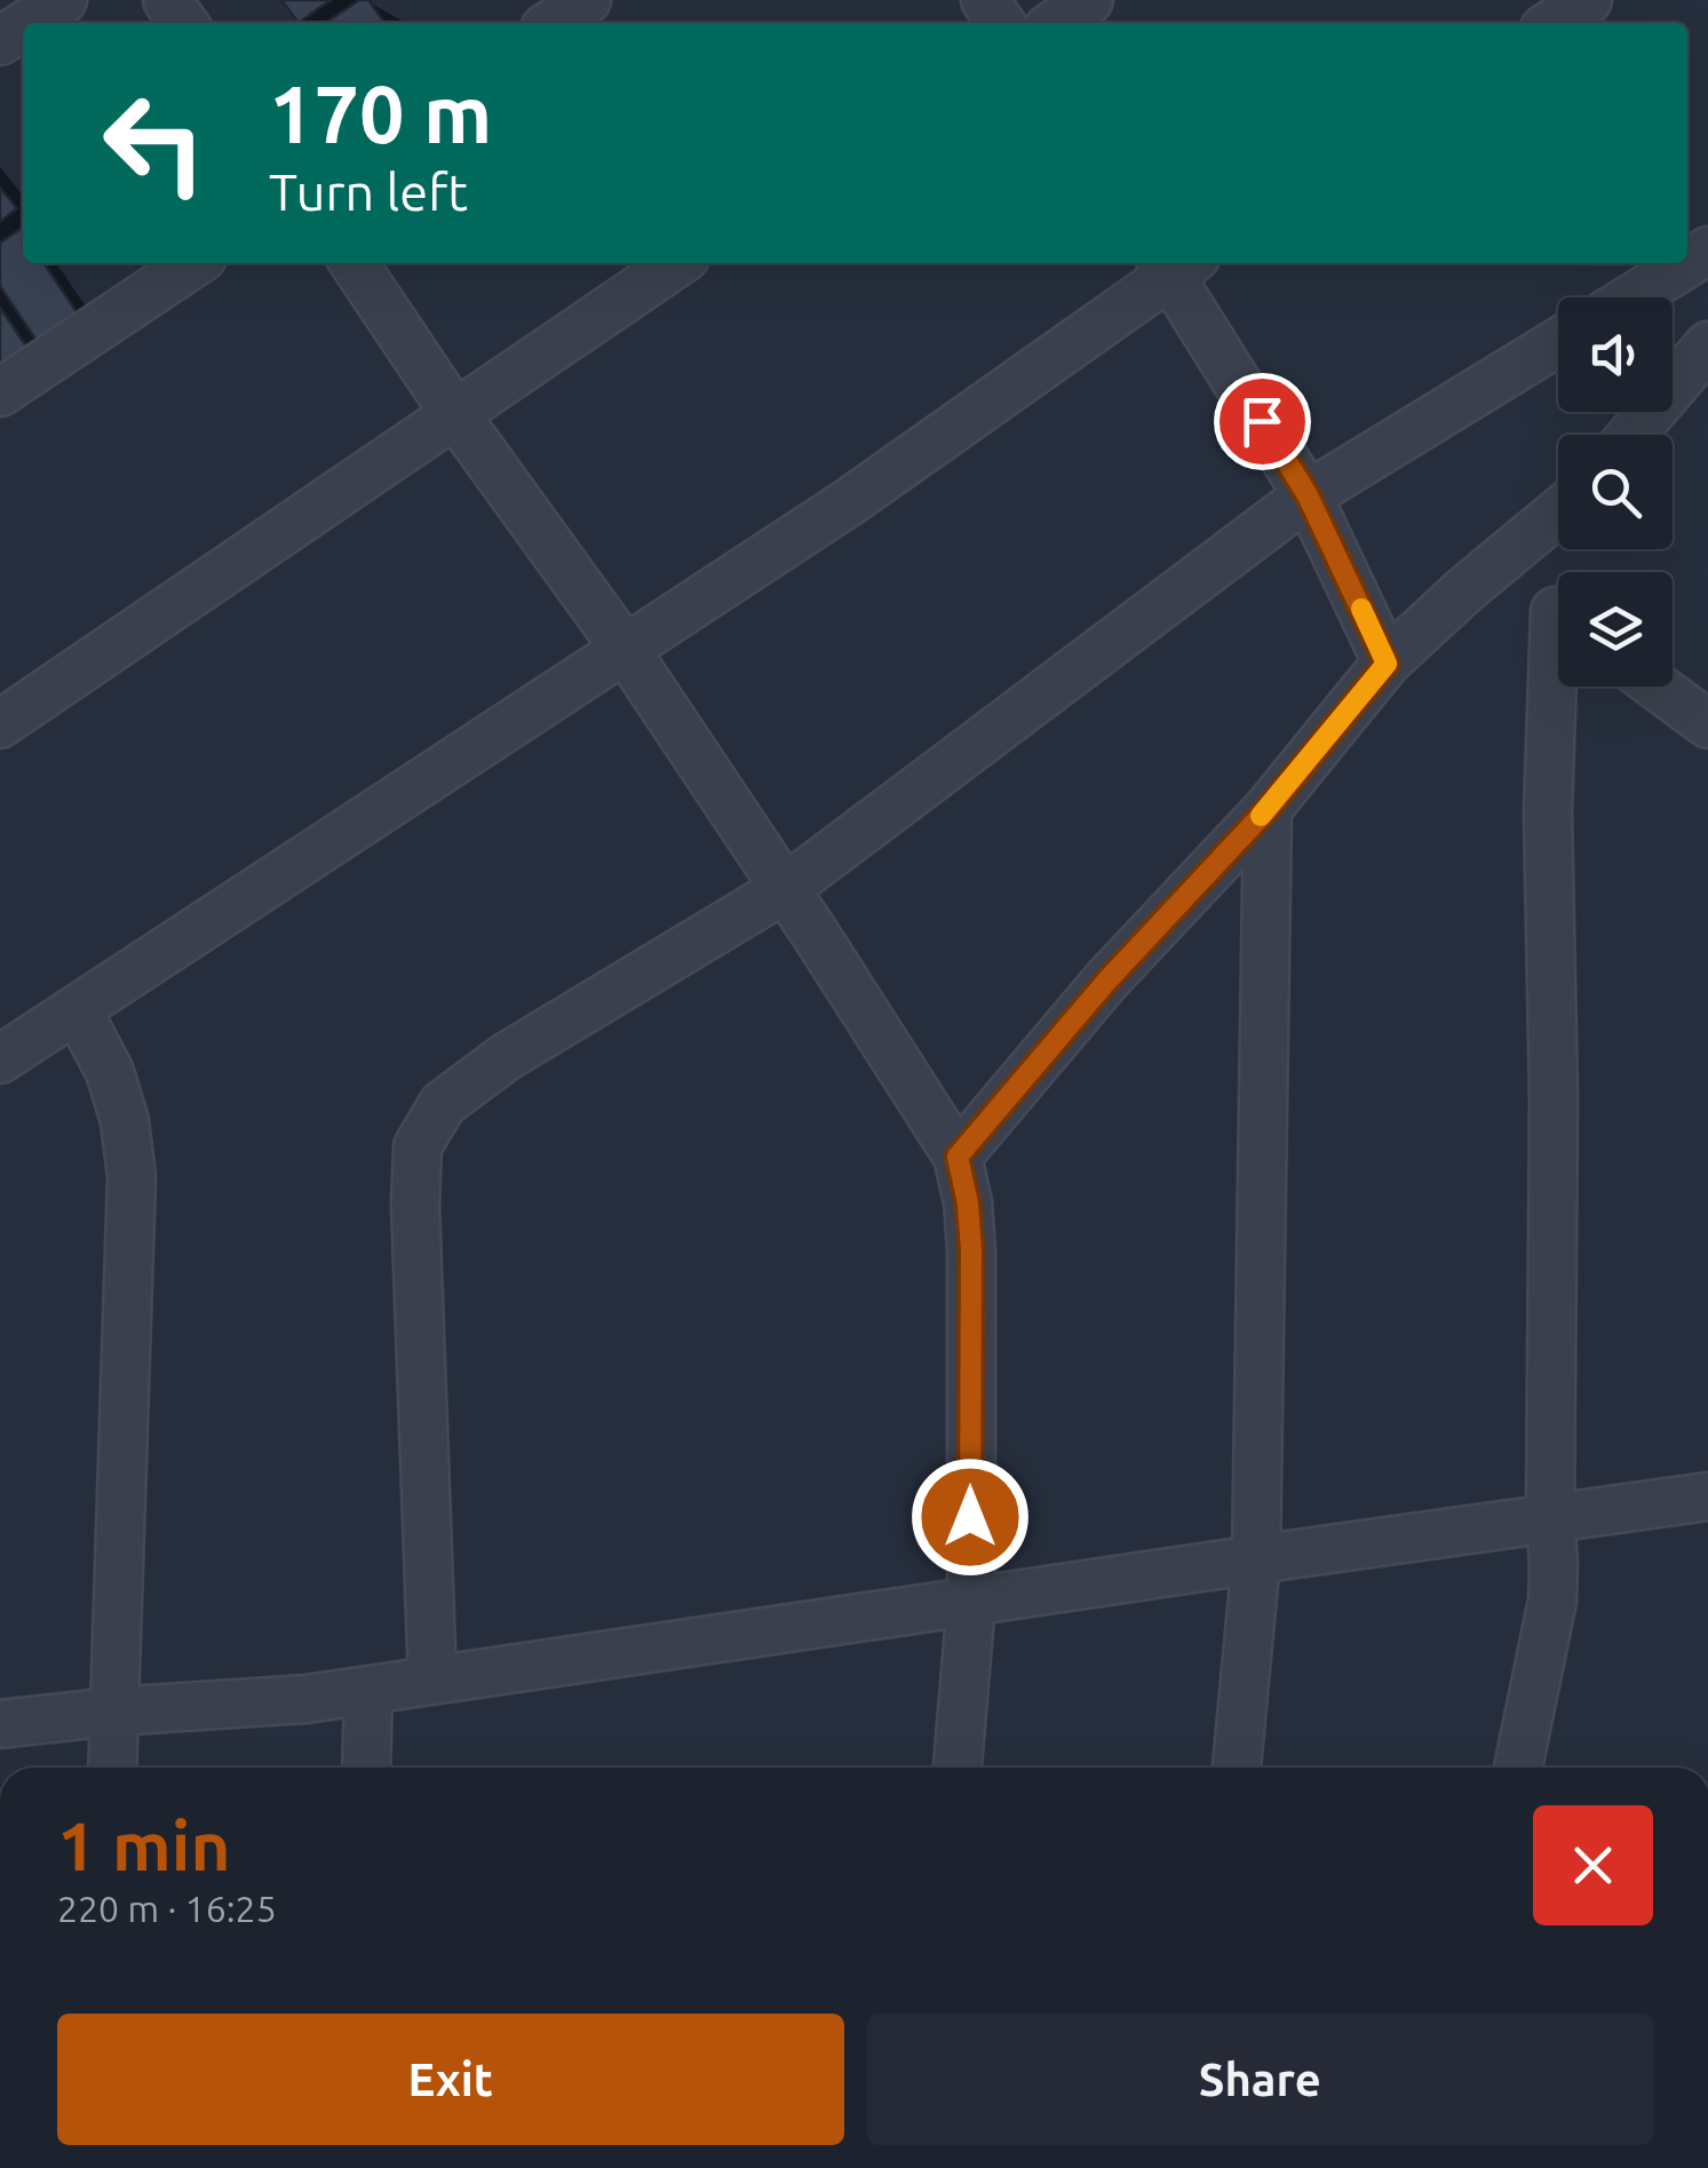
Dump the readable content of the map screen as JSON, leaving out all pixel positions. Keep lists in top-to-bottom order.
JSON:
{
  "page": {
    "turn": ["170 m", "Turn left"],
    "heading": ["1 min", "220 m · 16:25"],
    "buttons": ["Exit", "Share"]
  }
}
